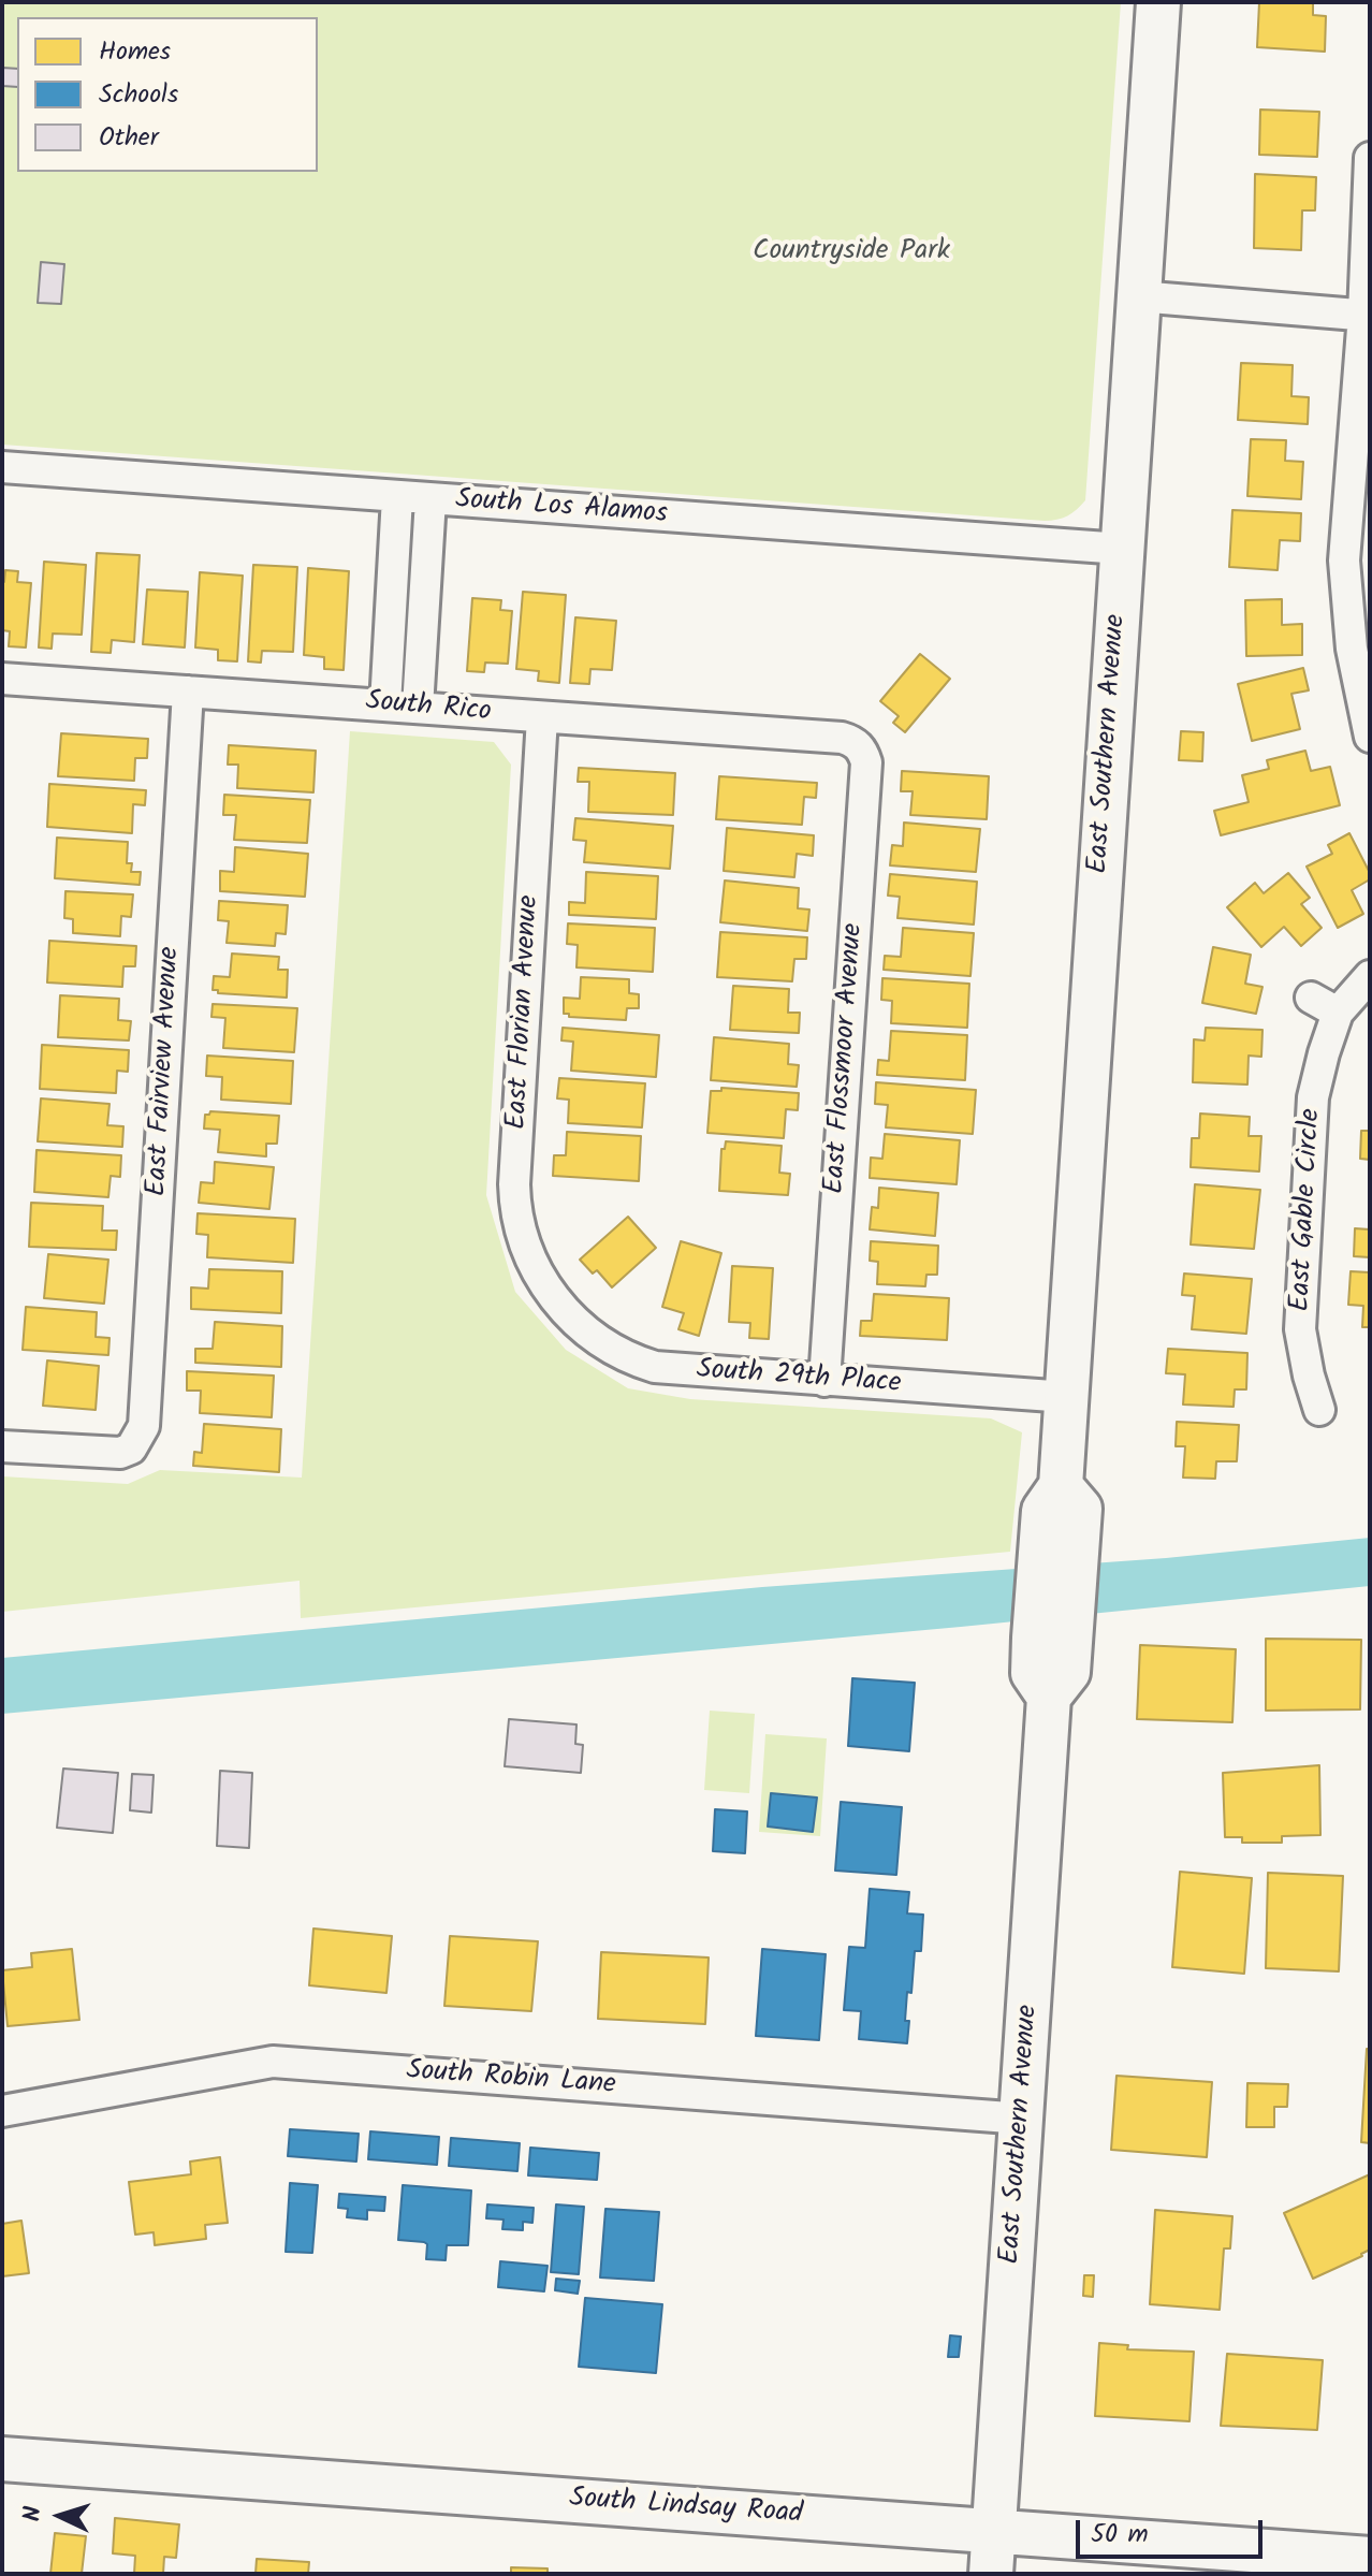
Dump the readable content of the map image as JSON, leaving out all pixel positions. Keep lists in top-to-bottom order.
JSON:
{
  "streets": {
    "main road": ["East Southern Avenue", "South Lindsay Road"],
    "street": [
      "South Los Alamos",
      "South Rico",
      "East Florian Avenue",
      "East Flossmoor Avenue",
      "East Fairview Avenue",
      "East Gable Circle",
      "South 29th Place",
      "South Robin Lane"
    ]
  },
  "crossings": [
    ["South Los Alamos", "East Southern Avenue"],
    ["South Rico", "East Florian Avenue"],
    ["South Rico", "East Flossmoor Avenue"],
    ["South Rico", "East Fairview Avenue"],
    ["East Southern Avenue", "South 29th Place"],
    ["East Southern Avenue", "South Robin Lane"],
    ["East Southern Avenue", "South Lindsay Road"],
    ["East Florian Avenue", "South 29th Place"],
    ["East Flossmoor Avenue", "South 29th Place"]
  ],
  "parks": ["Countryside Park"],
  "legend": ["Homes", "Schools", "Other"],
  "scale_bar": "50 m",
  "north": "left"
}
